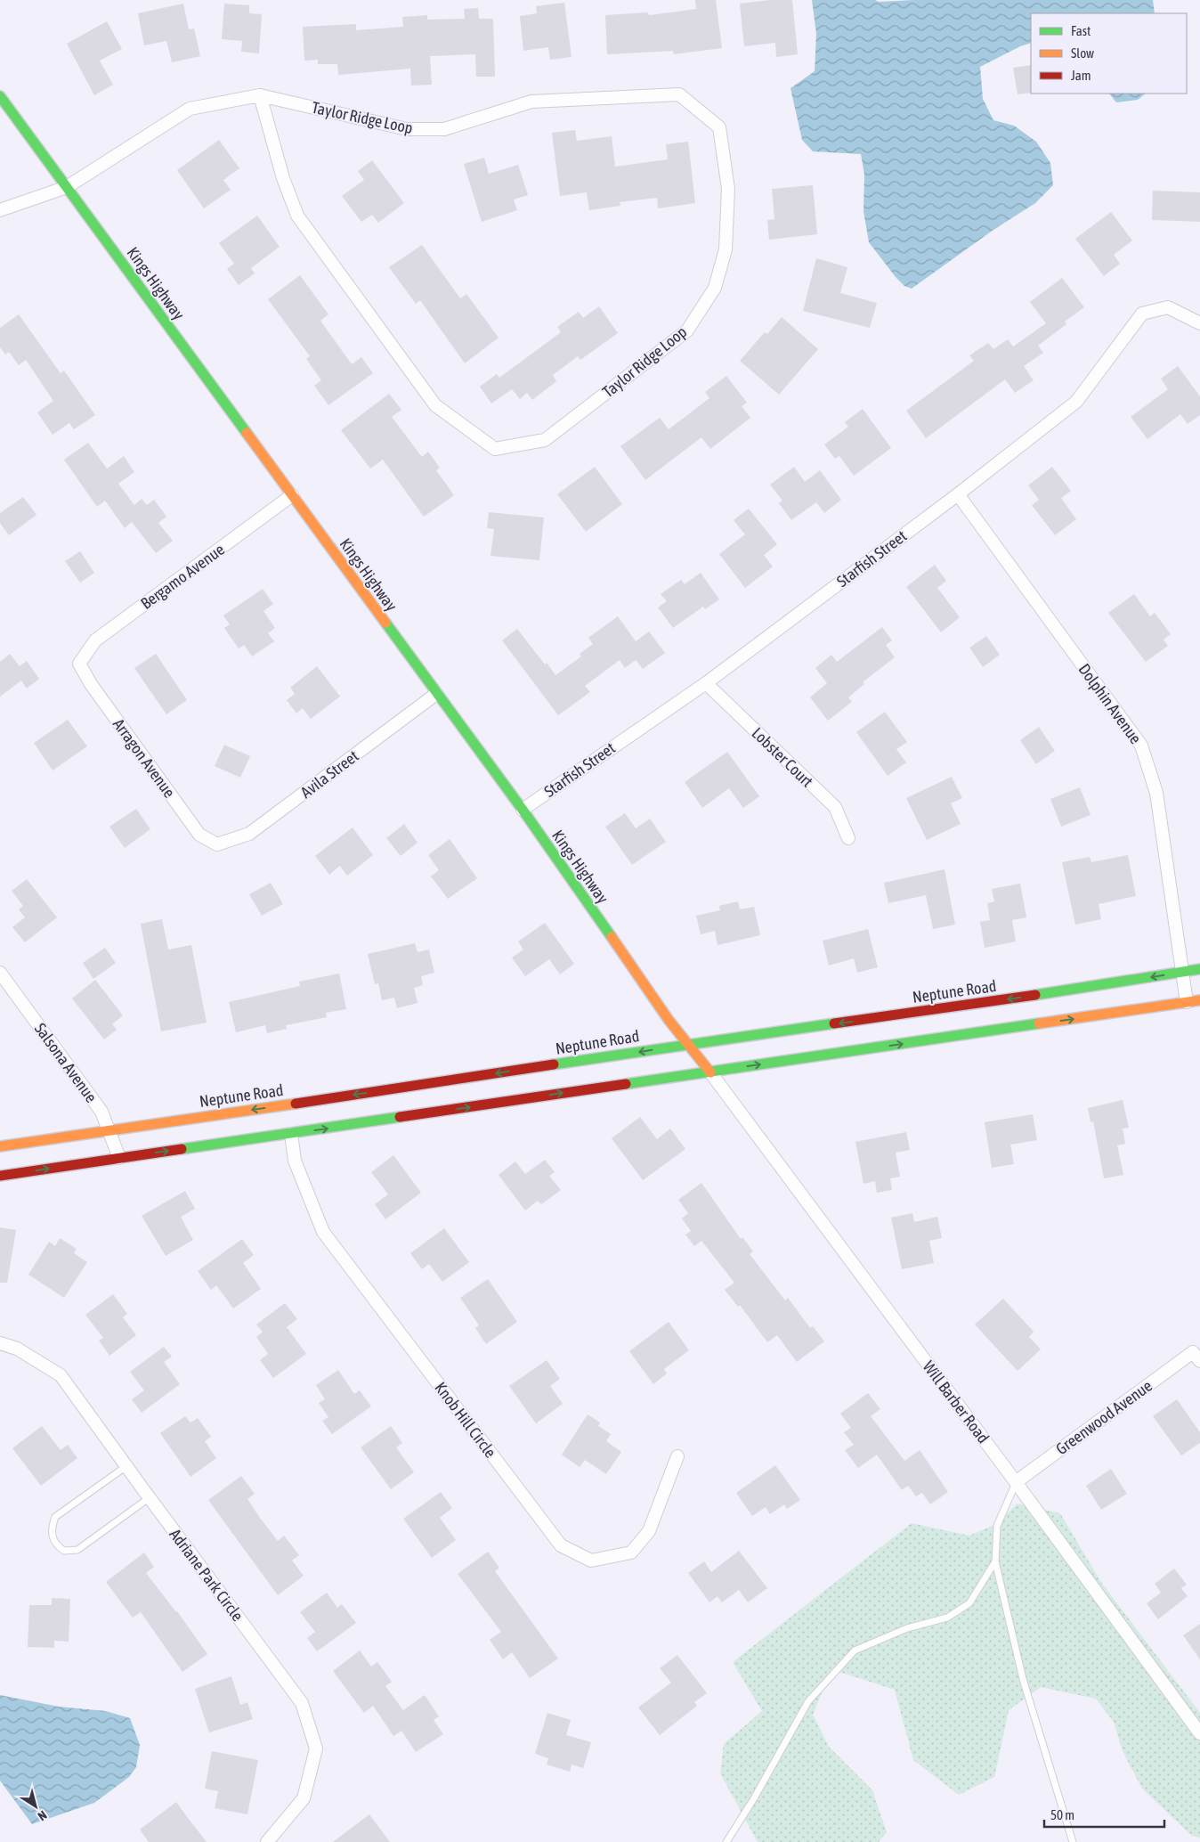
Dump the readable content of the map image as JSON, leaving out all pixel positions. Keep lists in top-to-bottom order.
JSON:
{
  "streets": {
    "main road": ["Kings Highway", "Neptune Road"],
    "street": [
      "Taylor Ridge Loop",
      "Starfish Street",
      "Bergamo Avenue",
      "Dolphin Avenue",
      "Lobster Court",
      "Arragon Avenue",
      "Avila Street",
      "Salsona Avenue",
      "Will Barber Road",
      "Greenwood Avenue",
      "Knob Hill Circle",
      "Adriane Park Circle"
    ]
  },
  "crossings": [
    ["Taylor Ridge Loop", "Kings Highway"],
    ["Kings Highway", "Starfish Street"],
    ["Kings Highway", "Bergamo Avenue"],
    ["Kings Highway", "Avila Street"],
    ["Kings Highway", "Neptune Road"],
    ["Kings Highway", "Will Barber Road"],
    ["Starfish Street", "Dolphin Avenue"],
    ["Starfish Street", "Lobster Court"],
    ["Bergamo Avenue", "Arragon Avenue"],
    ["Dolphin Avenue", "Neptune Road"],
    ["Arragon Avenue", "Avila Street"],
    ["Neptune Road", "Salsona Avenue"],
    ["Will Barber Road", "Greenwood Avenue"]
  ],
  "legend": ["Fast", "Slow", "Jam"],
  "scale_bar": "50 m",
  "north": "bottom right"
}
